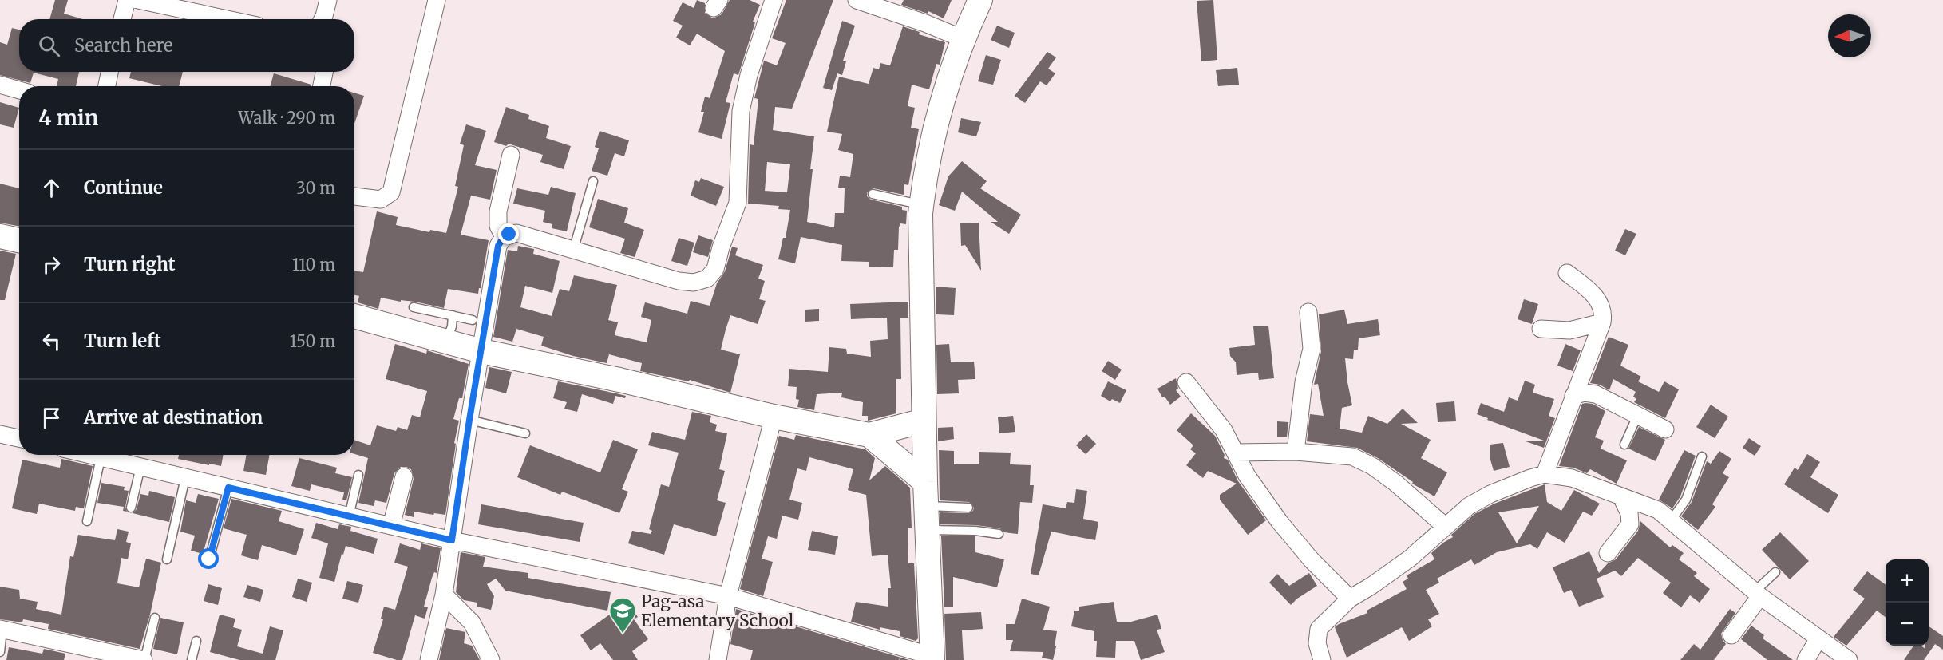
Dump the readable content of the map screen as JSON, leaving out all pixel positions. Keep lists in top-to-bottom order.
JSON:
{
  "places": {
    "school or university": ["Pag-asa Elementary School"]
  },
  "north": "left",
  "page": {
    "search": "Search here",
    "heading": ["4 min", "Walk · 290 m"],
    "list": [
      ["Continue", "30 m"],
      ["Turn right", "110 m"],
      ["Turn left", "150 m"],
      "Arrive at destination"
    ],
    "map_buttons": ["+", "−"]
  }
}
